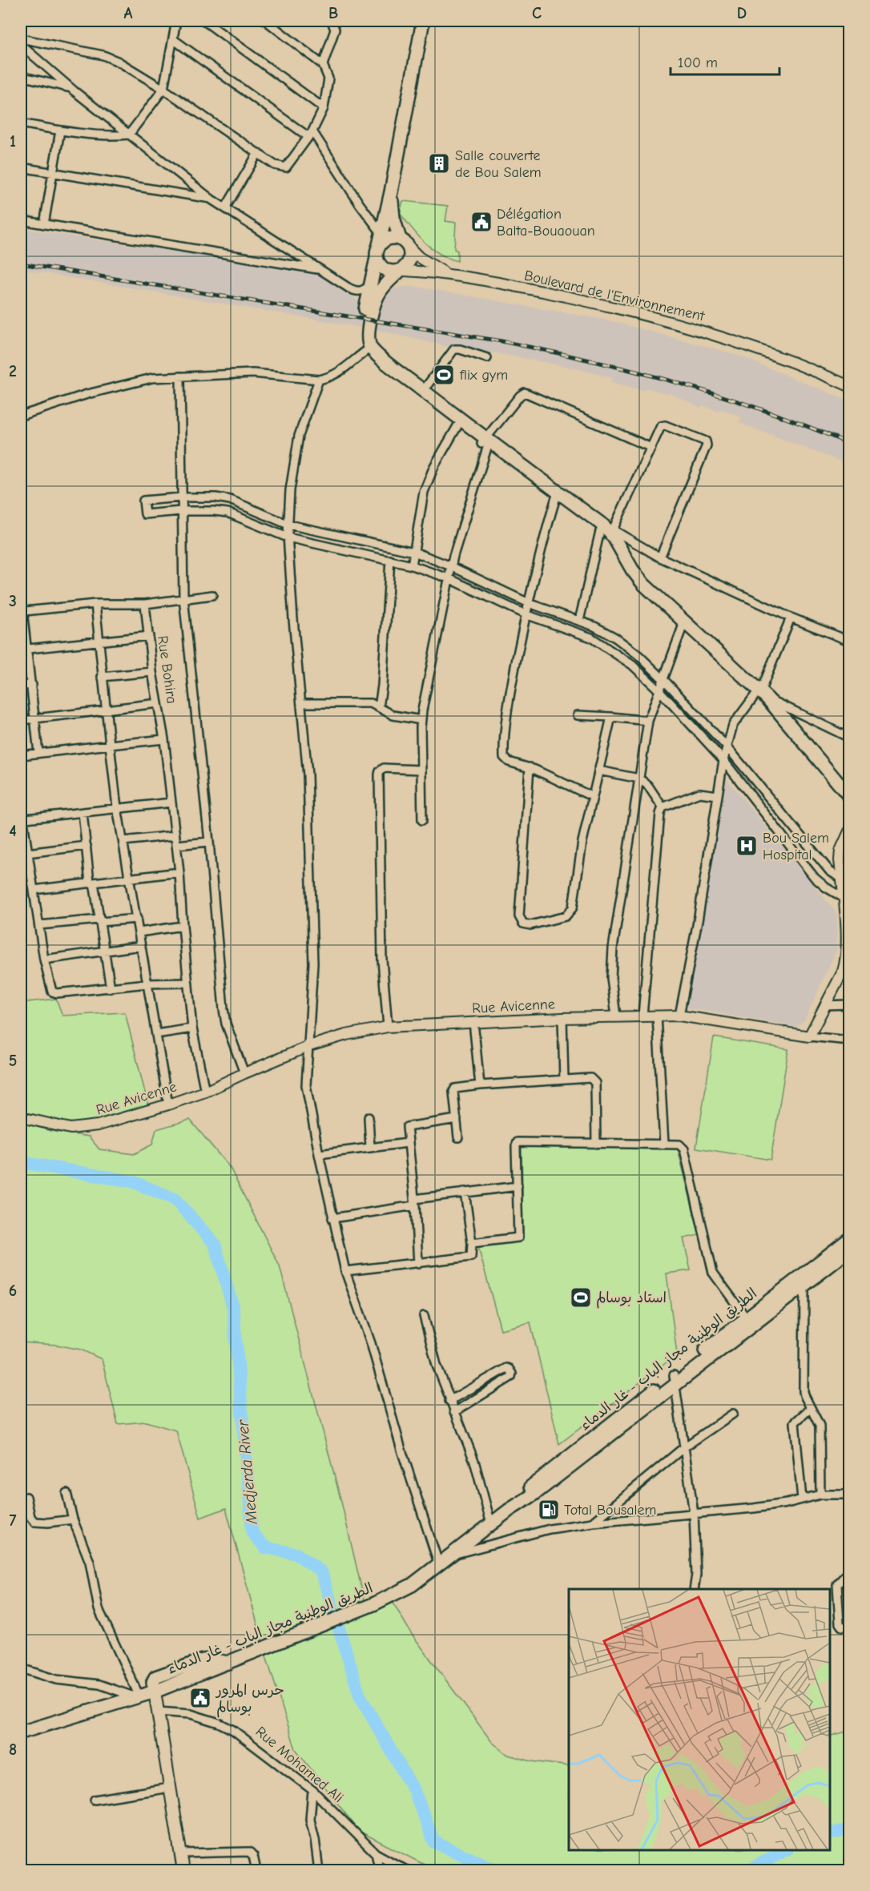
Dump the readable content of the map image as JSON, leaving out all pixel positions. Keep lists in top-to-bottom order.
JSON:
{
  "streets": {
    "main road": ["الطريق الوطنية مجاز الباب - غار الدماء"],
    "street": [
      "Boulevard de l'Environnement",
      "Rue Bohira",
      "Rue Avicenne",
      "Rue Mohamed Ali"
    ]
  },
  "crossings": [
    ["Rue Bohira", "Rue Avicenne"]
  ],
  "water": ["Medjerda River"],
  "places": {
    "building": ["Salle couverte de Bou Salem"],
    "public building": ["Délégation Balta-Bouaouan", "حرس المرور بوسالم"],
    "sports": ["flix gym", "استاد بوسالم"],
    "hospital": ["Bou Salem Hospital"],
    "fuel station": ["Total Bousalem"]
  },
  "scale_bar": "100 m",
  "grid": {
    "columns": [
      "A",
      "B",
      "C",
      "D"
    ],
    "rows": [
      "1",
      "2",
      "3",
      "4",
      "5",
      "6",
      "7",
      "8"
    ]
  }
}
